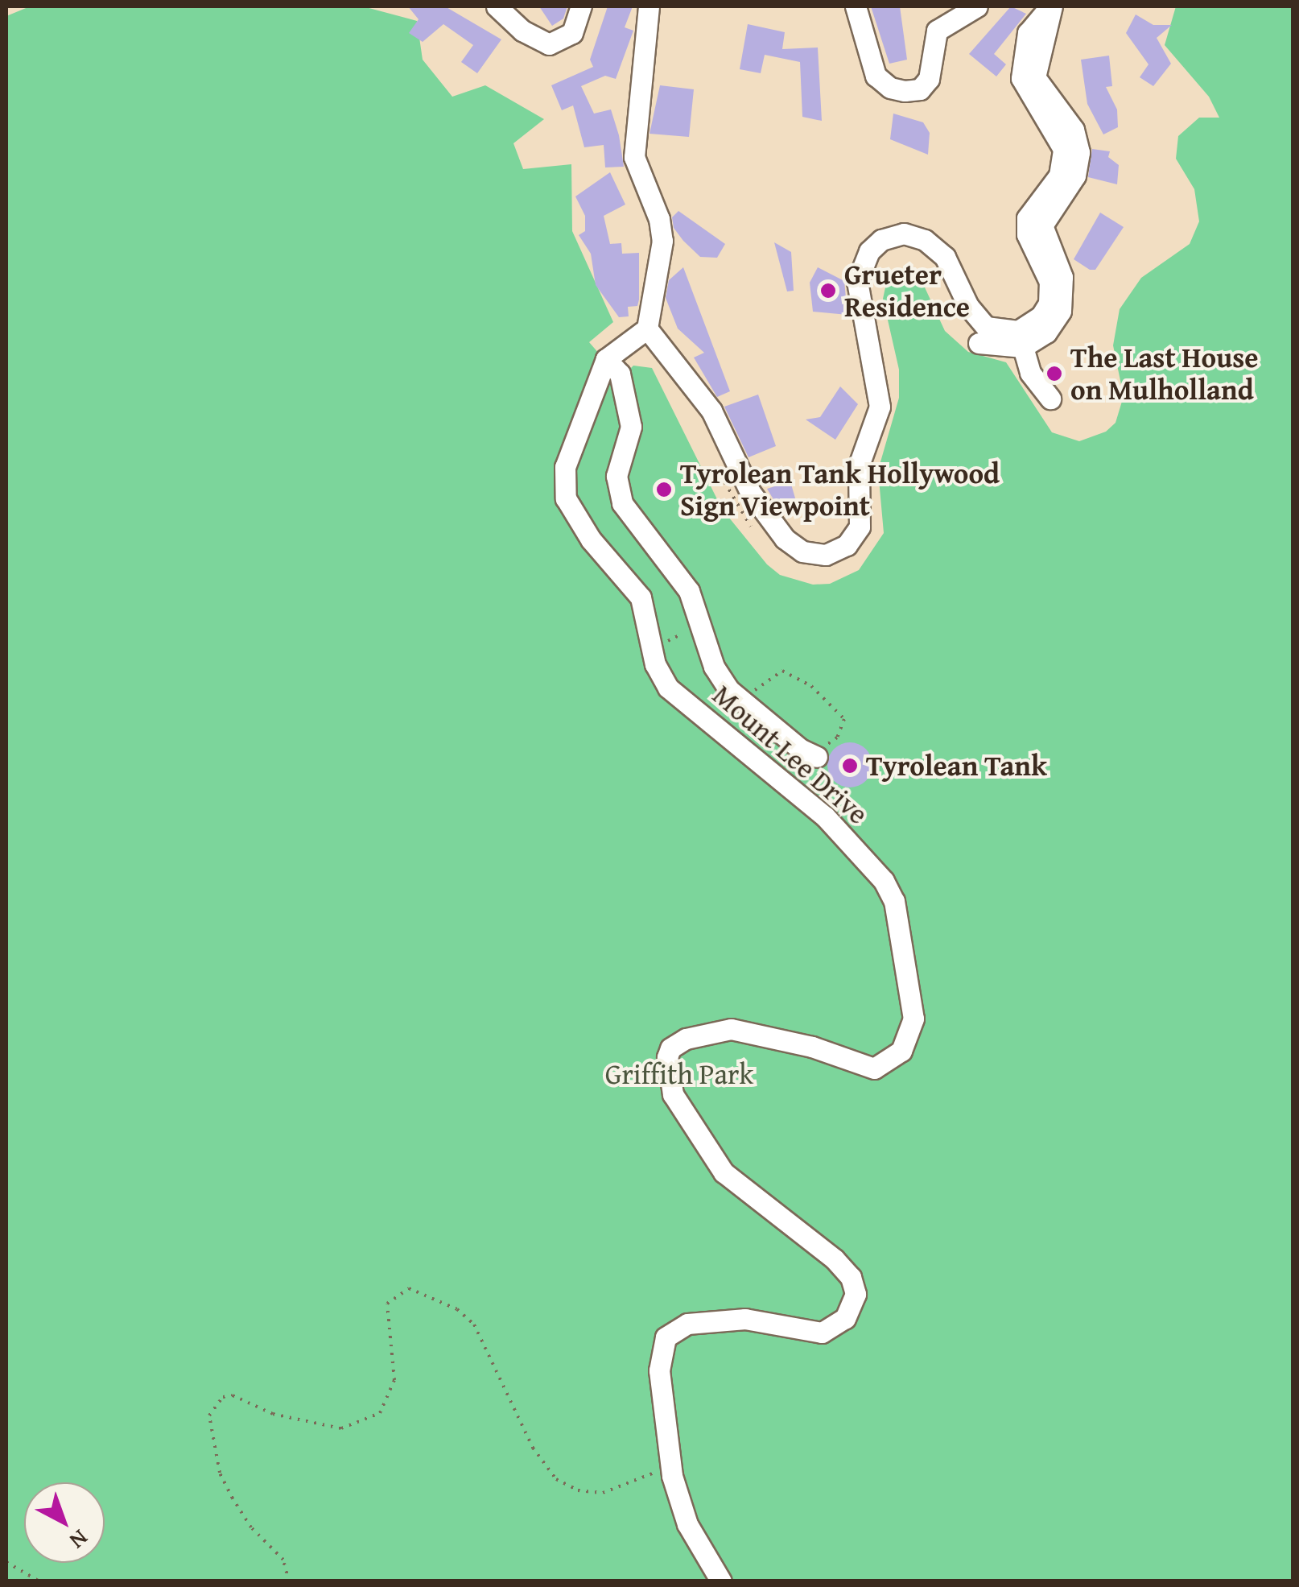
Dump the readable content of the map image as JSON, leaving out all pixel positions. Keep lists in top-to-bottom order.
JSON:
{
  "streets": {
    "street": ["Mount Lee Drive"]
  },
  "parks": ["Griffith Park"],
  "places": [
    "Grueter Residence",
    "The Last House on Mulholland",
    "Tyrolean Tank Hollywood Sign Viewpoint",
    "Tyrolean Tank"
  ],
  "north": "bottom right"
}
